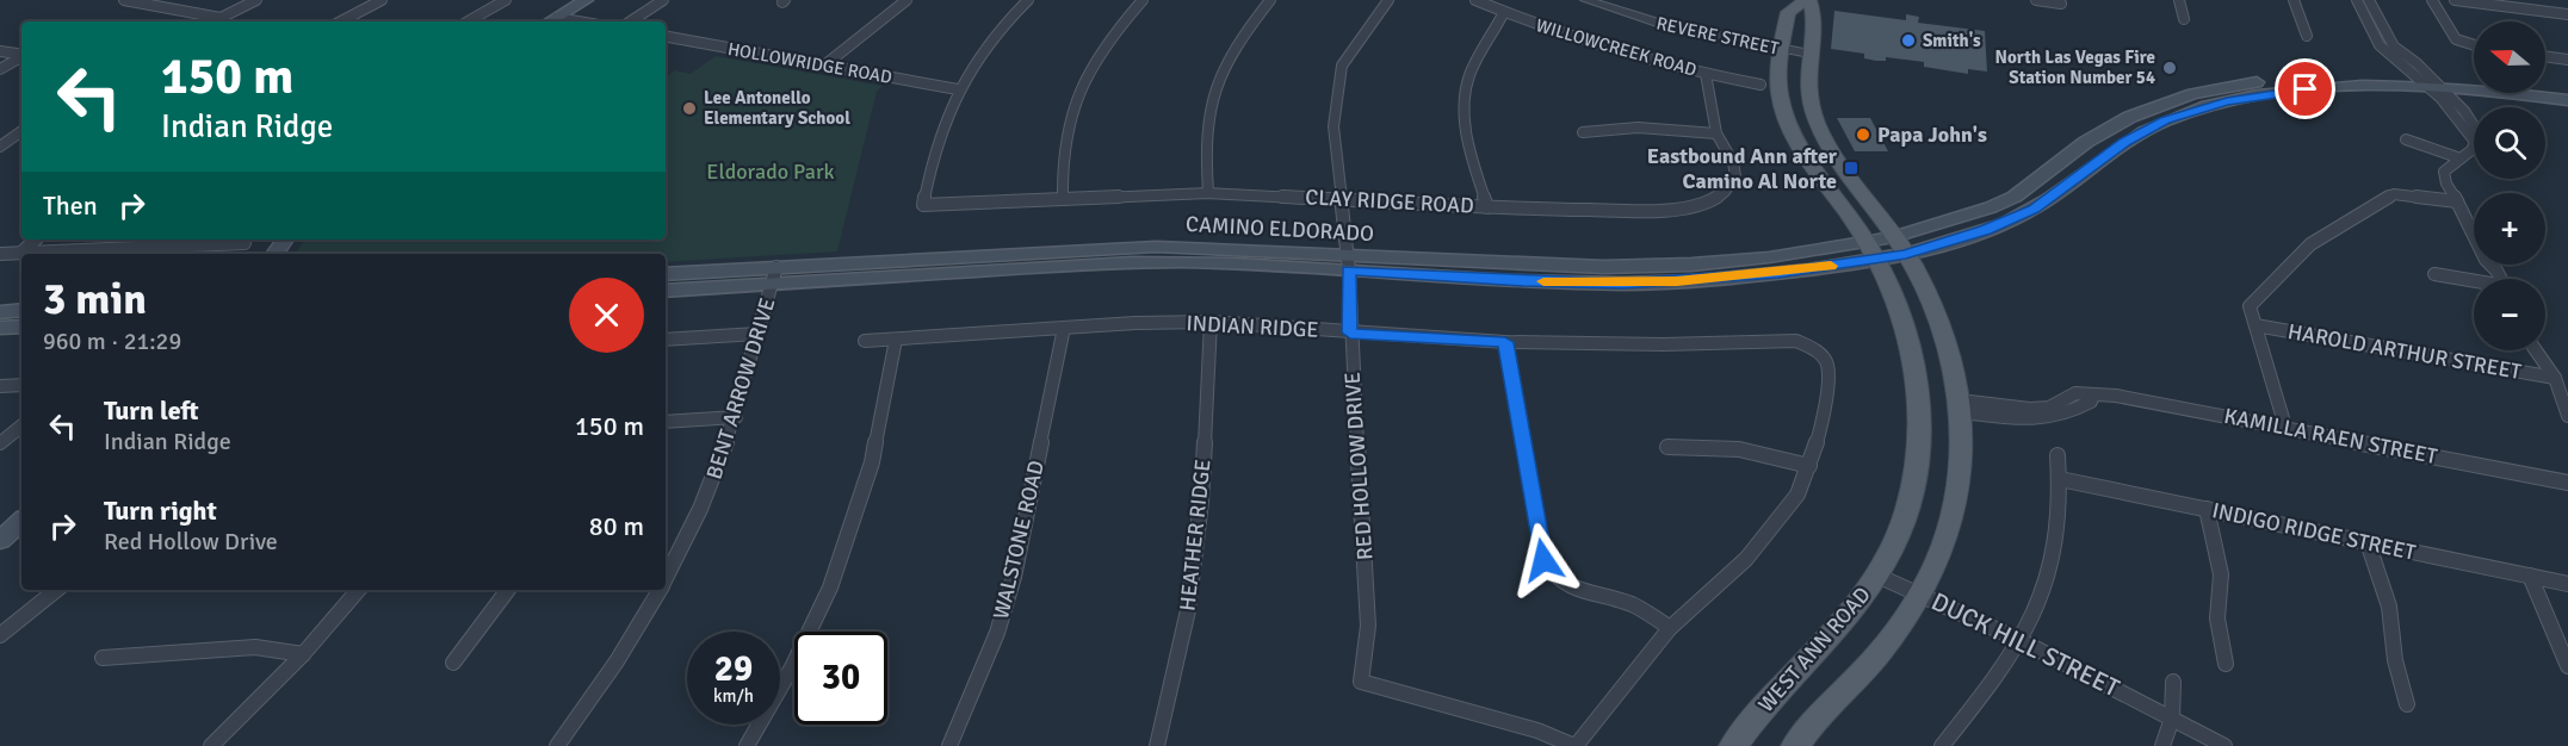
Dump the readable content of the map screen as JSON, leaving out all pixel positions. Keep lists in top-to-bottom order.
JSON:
{
  "streets": {
    "main road": ["CAMINO ELDORADO", "WEST ANN ROAD"],
    "street": [
      "REVERE STREET",
      "WILLOWCREEK ROAD",
      "HOLLOWRIDGE ROAD",
      "CLAY RIDGE ROAD",
      "INDIAN RIDGE",
      "HAROLD ARTHUR STREET",
      "BENT ARROW DRIVE",
      "KAMILLA RAEN STREET",
      "RED HOLLOW DRIVE",
      "INDIGO RIDGE STREET",
      "HEATHER RIDGE",
      "WALSTONE ROAD",
      "DUCK HILL STREET"
    ]
  },
  "crossings": [
    ["REVERE STREET", "WEST ANN ROAD"],
    ["WILLOWCREEK ROAD", "CLAY RIDGE ROAD"],
    ["HOLLOWRIDGE ROAD", "CLAY RIDGE ROAD"],
    ["CLAY RIDGE ROAD", "RED HOLLOW DRIVE"],
    ["CAMINO ELDORADO", "BENT ARROW DRIVE"],
    ["CAMINO ELDORADO", "RED HOLLOW DRIVE"],
    ["CAMINO ELDORADO", "WEST ANN ROAD"],
    ["INDIAN RIDGE", "RED HOLLOW DRIVE"],
    ["INDIAN RIDGE", "HEATHER RIDGE"],
    ["INDIAN RIDGE", "WALSTONE ROAD"],
    ["KAMILLA RAEN STREET", "WEST ANN ROAD"],
    ["DUCK HILL STREET", "WEST ANN ROAD"]
  ],
  "parks": ["Eldorado Park"],
  "places": {
    "other": [
      "Smith's",
      "North Las Vegas Fire Station Number 54",
      "Lee Antonello Elementary School",
      "Papa John's"
    ],
    "transit": ["Eastbound Ann after Camino Al Norte"]
  },
  "north": "left",
  "page": {
    "map_buttons": ["+", "−"],
    "turn": ["150 m", "Indian Ridge"],
    "then": "Then",
    "heading": ["3 min", "960 m · 21:29"],
    "list": [
      {
        "name": "Turn left",
        "note": "Indian Ridge",
        "value": "150 m"
      },
      {
        "name": "Turn right",
        "note": "Red Hollow Drive",
        "value": "80 m"
      }
    ],
    "speed": "29 km/h",
    "limit": "30"
  }
}
